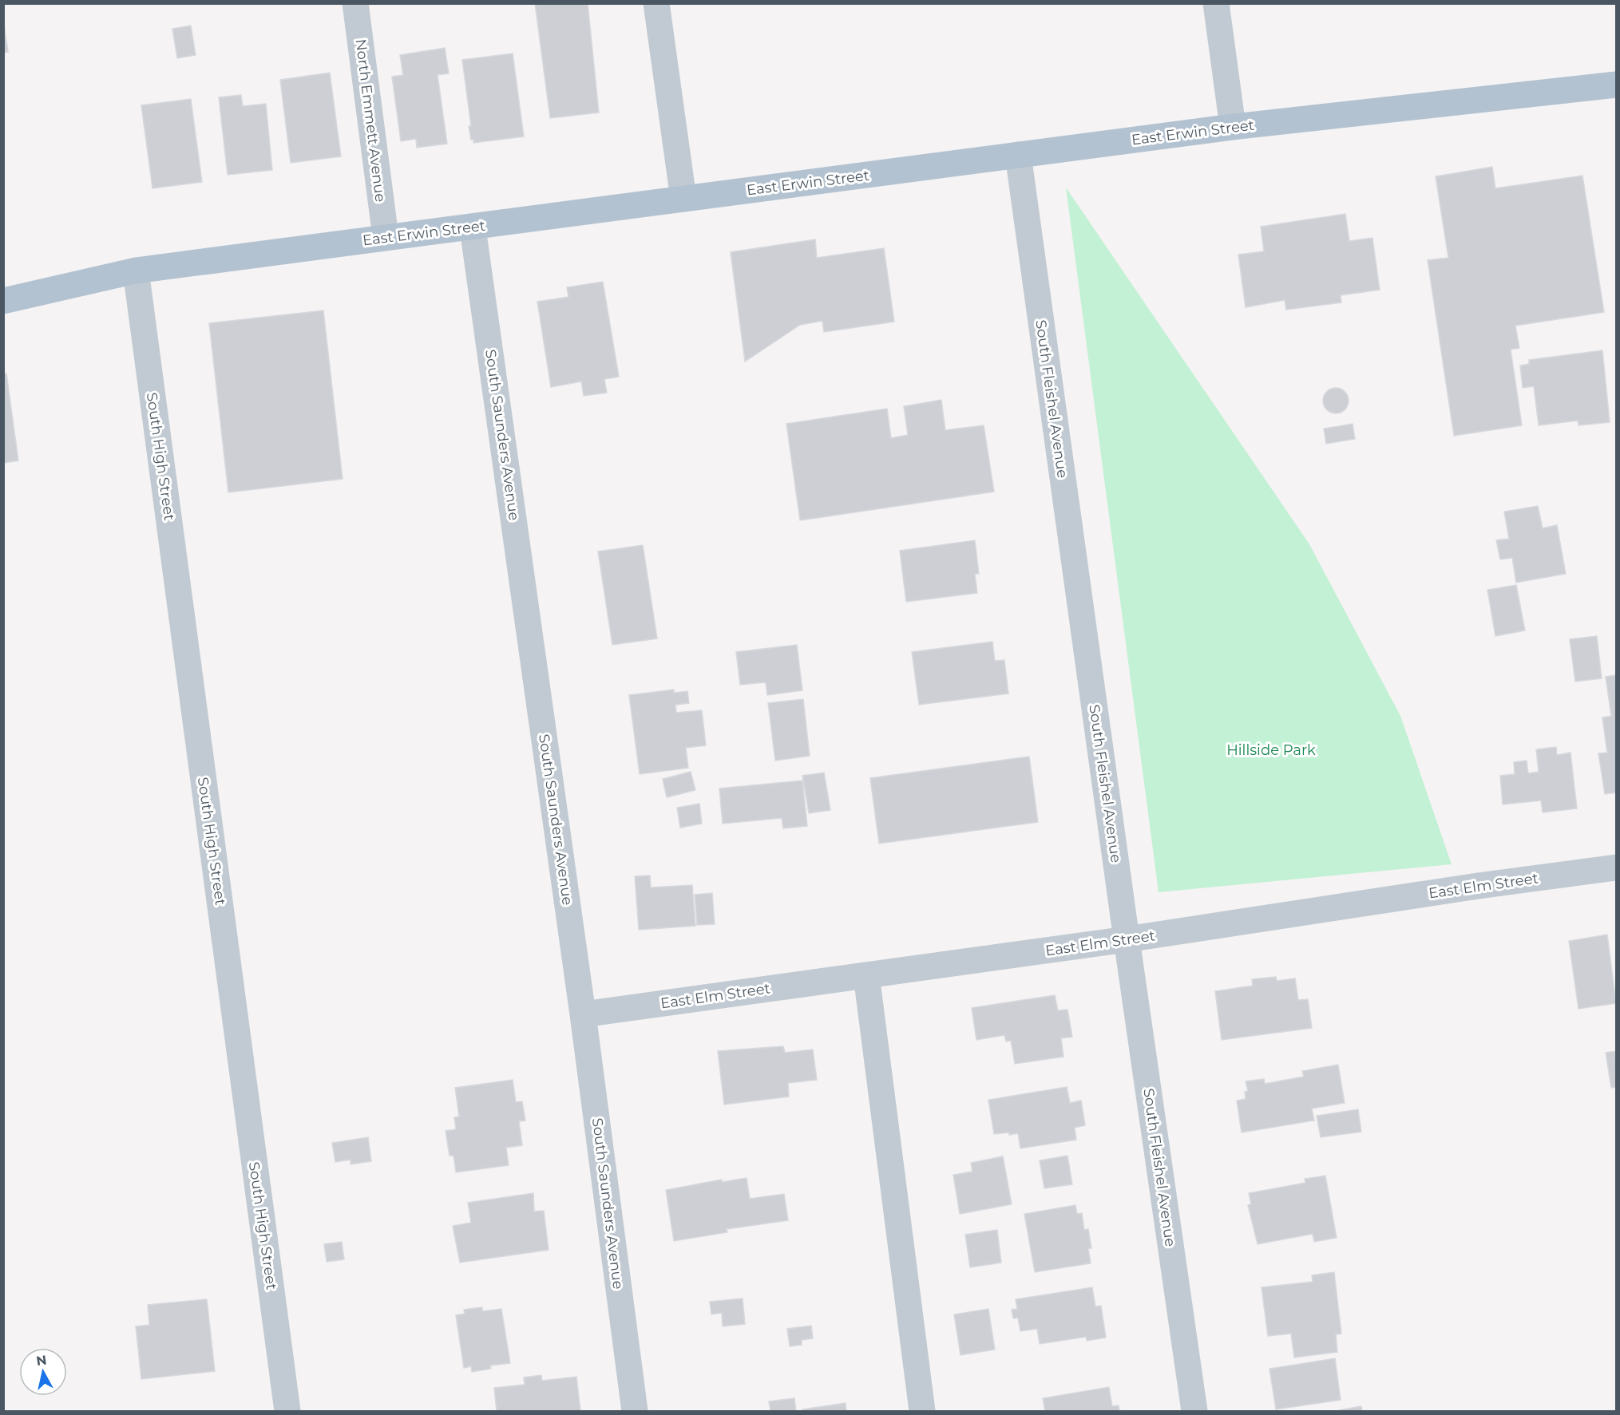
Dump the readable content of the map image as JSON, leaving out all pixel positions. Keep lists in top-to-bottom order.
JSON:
{
  "streets": {
    "main road": ["East Erwin Street"],
    "street": [
      "North Emmett Avenue",
      "South Fleishel Avenue",
      "South Saunders Avenue",
      "South High Street",
      "East Elm Street"
    ]
  },
  "crossings": [
    ["North Emmett Avenue", "East Erwin Street"],
    ["East Erwin Street", "South Fleishel Avenue"],
    ["East Erwin Street", "South Saunders Avenue"],
    ["East Erwin Street", "South High Street"],
    ["South Fleishel Avenue", "East Elm Street"],
    ["South Saunders Avenue", "East Elm Street"]
  ],
  "parks": ["Hillside Park"],
  "north": "top"
}
